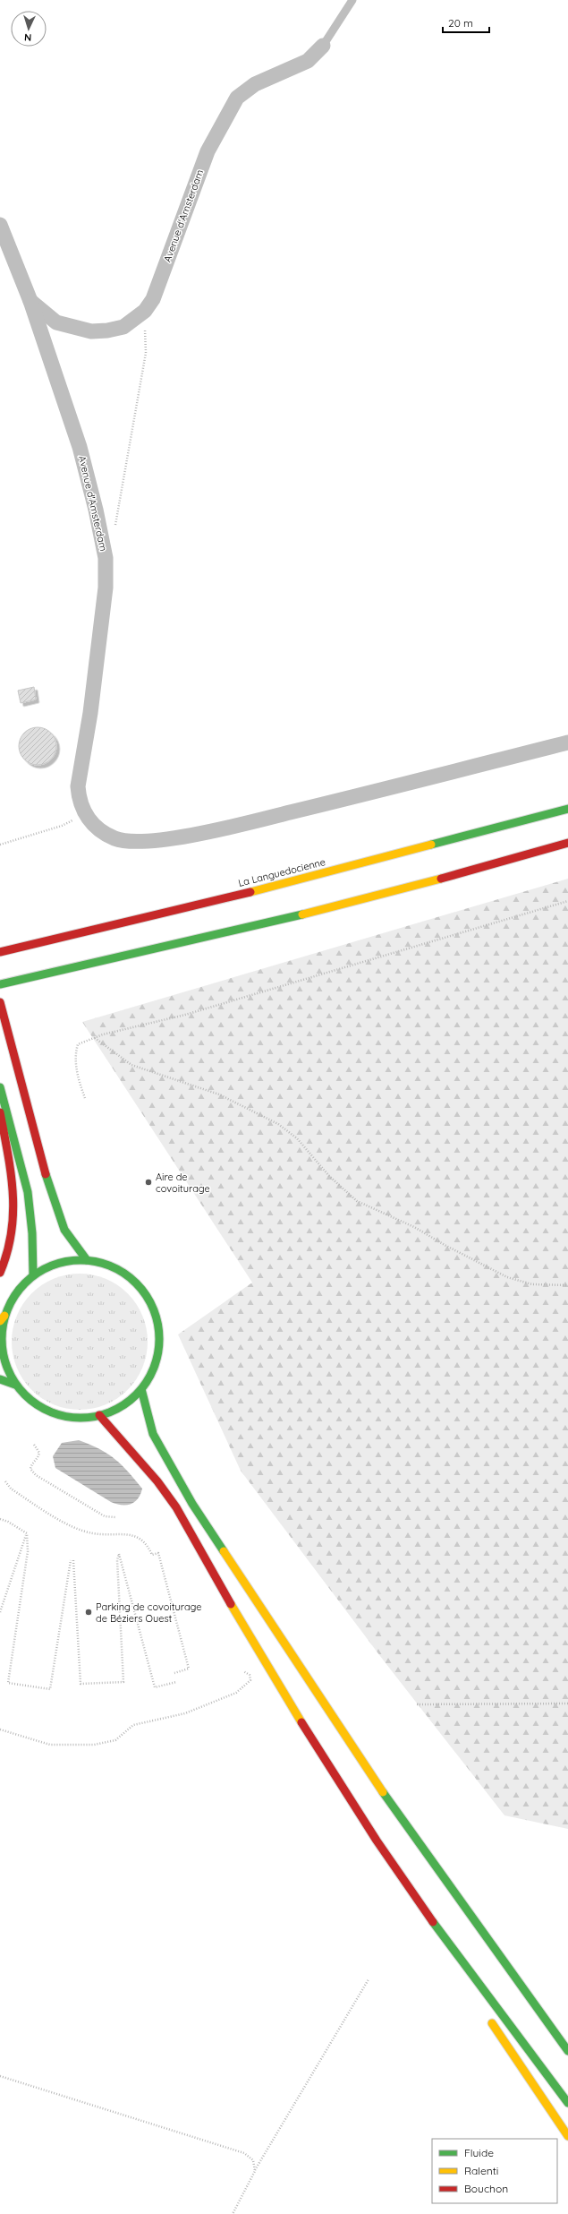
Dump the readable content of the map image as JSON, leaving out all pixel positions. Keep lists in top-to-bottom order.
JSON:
{
  "streets": {
    "main road": ["La Languedocienne"],
    "street": ["Avenue d'Amsterdam"]
  },
  "places": ["Aire de covoiturage", "Parking de covoiturage de Béziers Ouest"],
  "legend": ["Fluide", "Ralenti", "Bouchon"],
  "scale_bar": "20 m",
  "north": "bottom"
}
